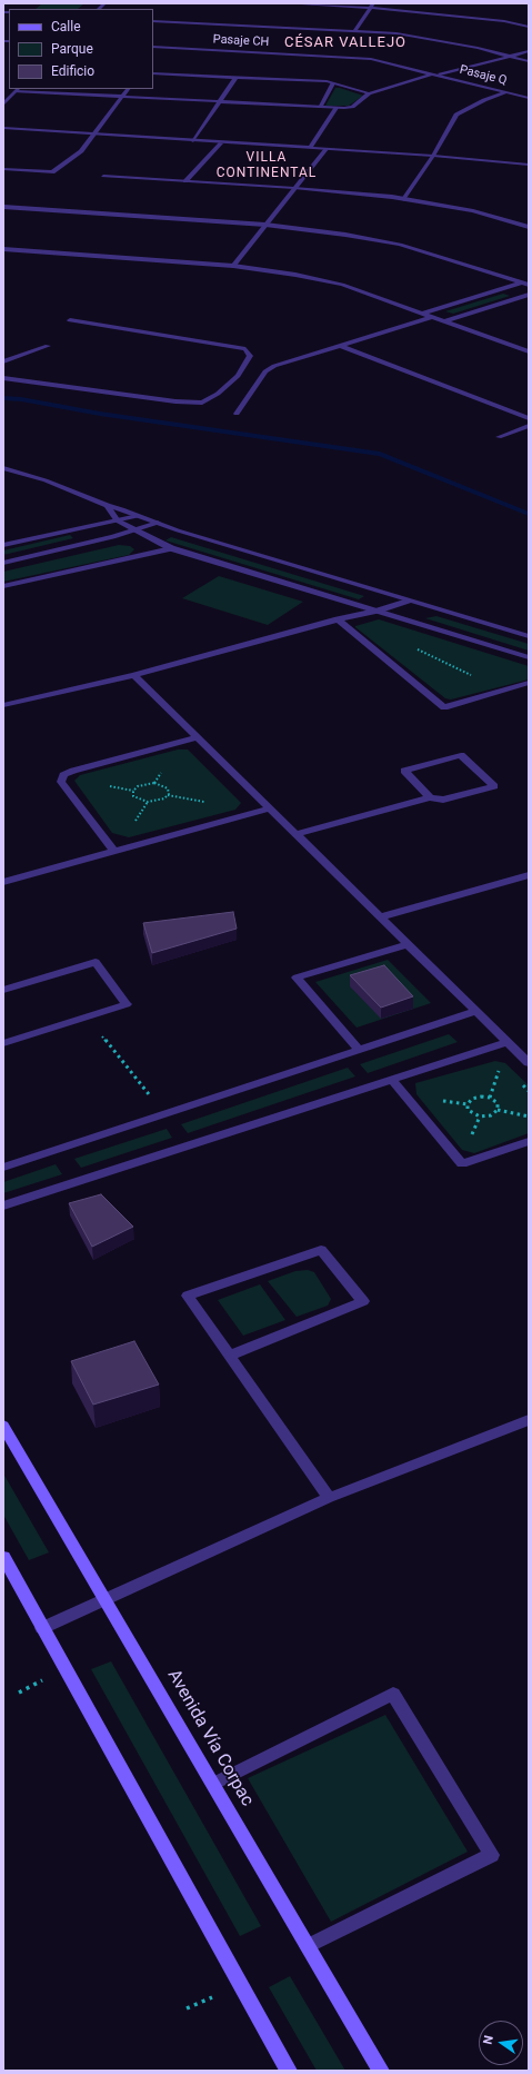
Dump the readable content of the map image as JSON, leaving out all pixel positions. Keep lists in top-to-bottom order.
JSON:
{
  "streets": {
    "main road": ["Avenida Vía Corpac"],
    "street": ["Pasaje CH", "Pasaje Q"]
  },
  "crossings": [
    ["Pasaje CH", "Pasaje Q"]
  ],
  "districts": ["CÉSAR VALLEJO", "VILLA CONTINENTAL"],
  "legend": ["Calle", "Parque", "Edificio"],
  "north": "left"
}
